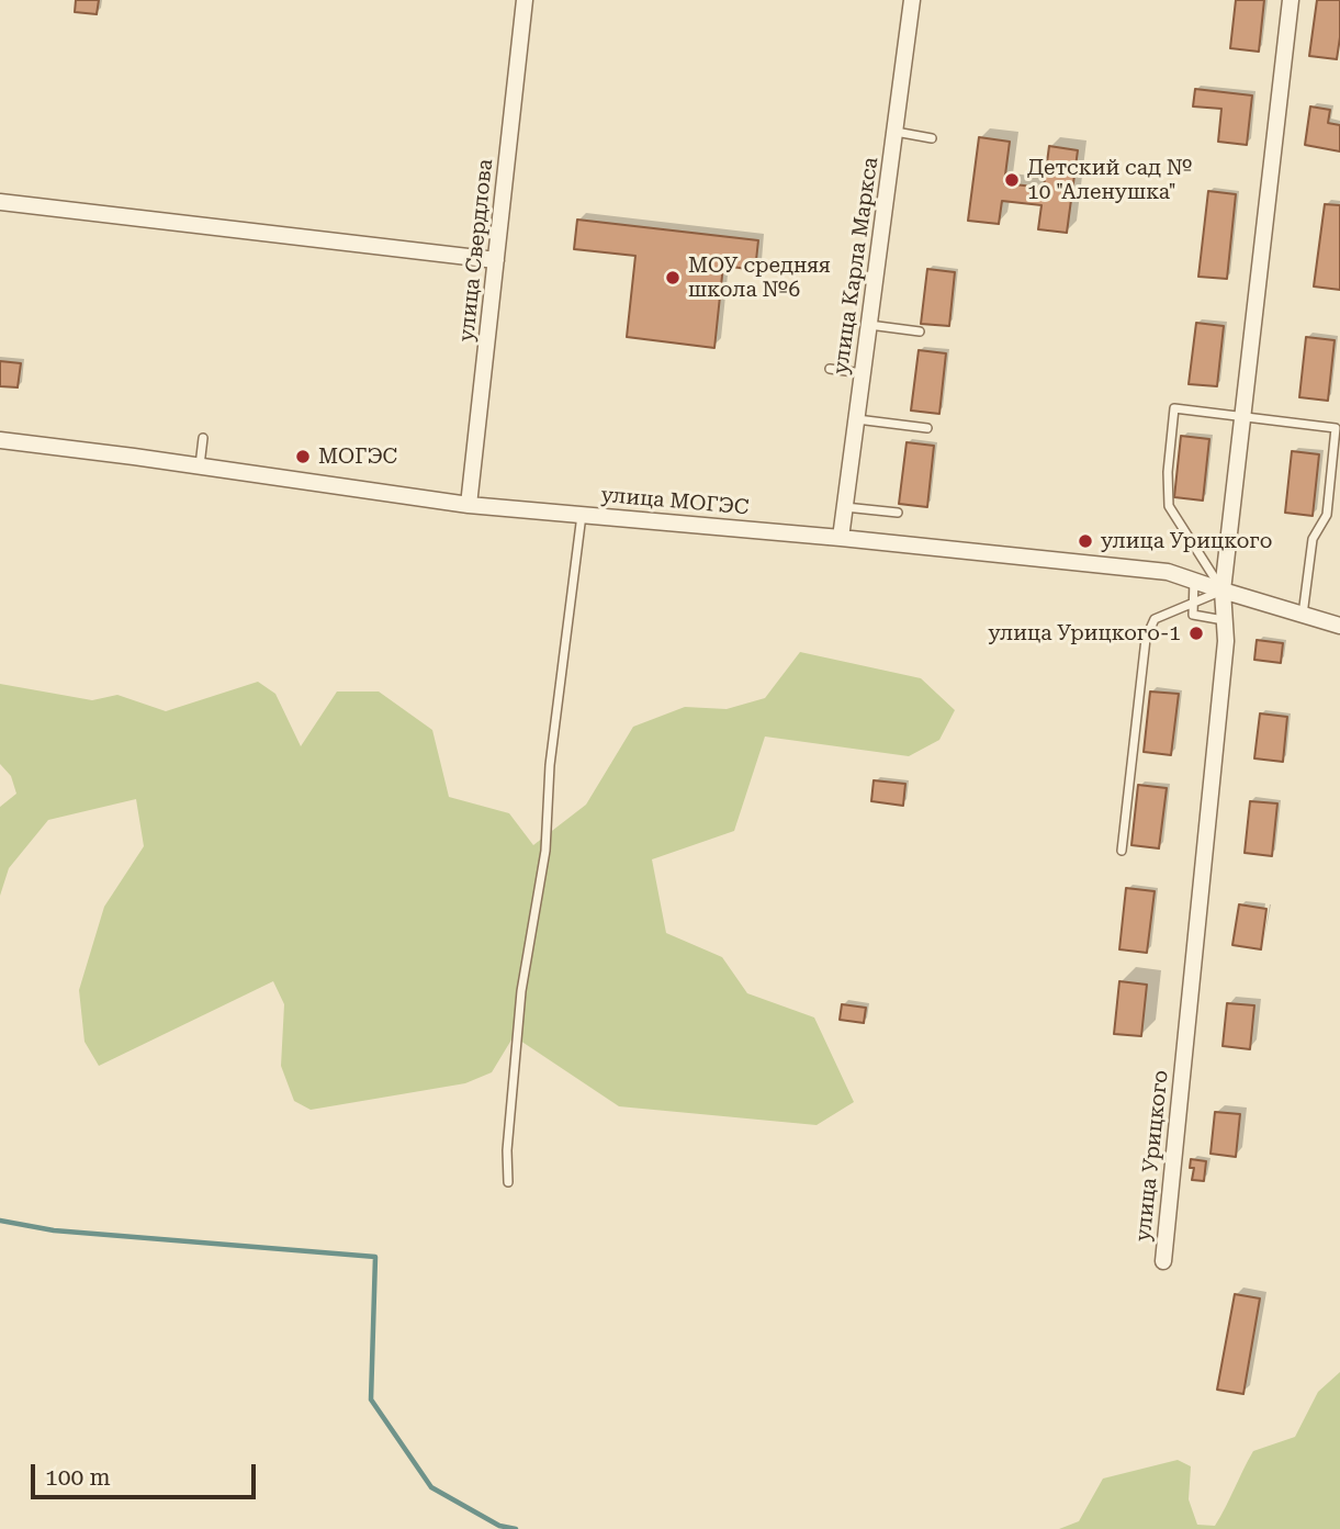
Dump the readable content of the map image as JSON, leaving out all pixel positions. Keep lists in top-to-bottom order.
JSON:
{
  "streets": {
    "street": [
      "улица Свердлова",
      "улица Карла Маркса",
      "улица МОГЭС",
      "улица Урицкого"
    ]
  },
  "crossings": [
    ["улица Свердлова", "улица МОГЭС"],
    ["улица Карла Маркса", "улица МОГЭС"],
    ["улица МОГЭС", "улица Урицкого"]
  ],
  "places": [
    "Детский сад № 10 \"Аленушка\"",
    "МОУ средняя школа №6",
    "МОГЭС",
    "улица Урицкого",
    "улица Урицкого-1"
  ],
  "scale_bar": "100 m"
}
